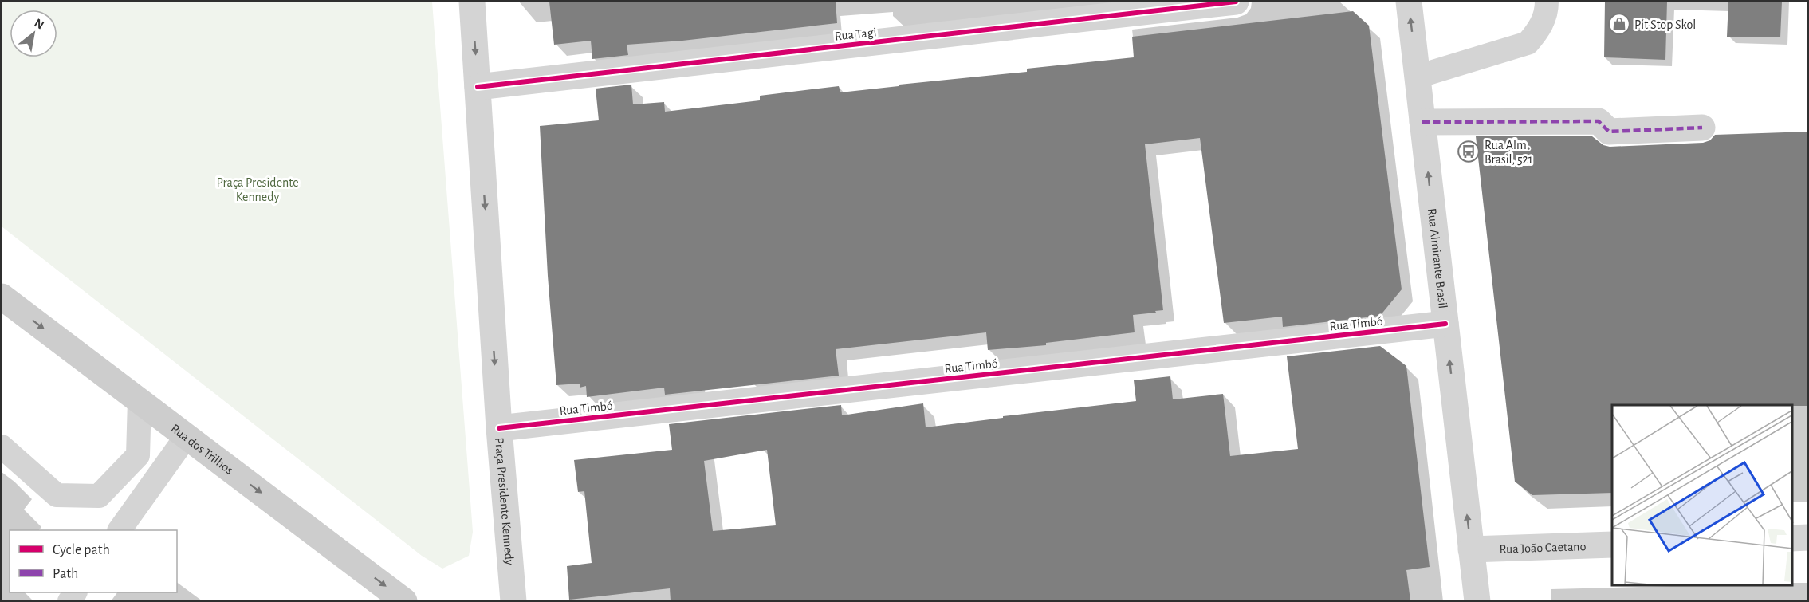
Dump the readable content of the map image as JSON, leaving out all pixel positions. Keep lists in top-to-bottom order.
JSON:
{
  "streets": {
    "main road": ["Rua dos Trilhos"],
    "street": [
      "Rua Tagi",
      "Rua Almirante Brasil",
      "Rua Timbó",
      "Praça Presidente Kennedy",
      "Rua João Caetano"
    ]
  },
  "crossings": [
    ["Rua Tagi", "Praça Presidente Kennedy"],
    ["Rua Almirante Brasil", "Rua Timbó"],
    ["Rua Almirante Brasil", "Rua João Caetano"],
    ["Rua Timbó", "Praça Presidente Kennedy"]
  ],
  "one_way": ["Rua Almirante Brasil", "Rua dos Trilhos", "Praça Presidente Kennedy"],
  "parks": ["Praça Presidente Kennedy"],
  "places": {
    "shop": ["Pit Stop Skol"],
    "bus stop": ["Rua Alm. Brasil, 521"]
  },
  "legend": ["Cycle path", "Path"],
  "north": "top right"
}
